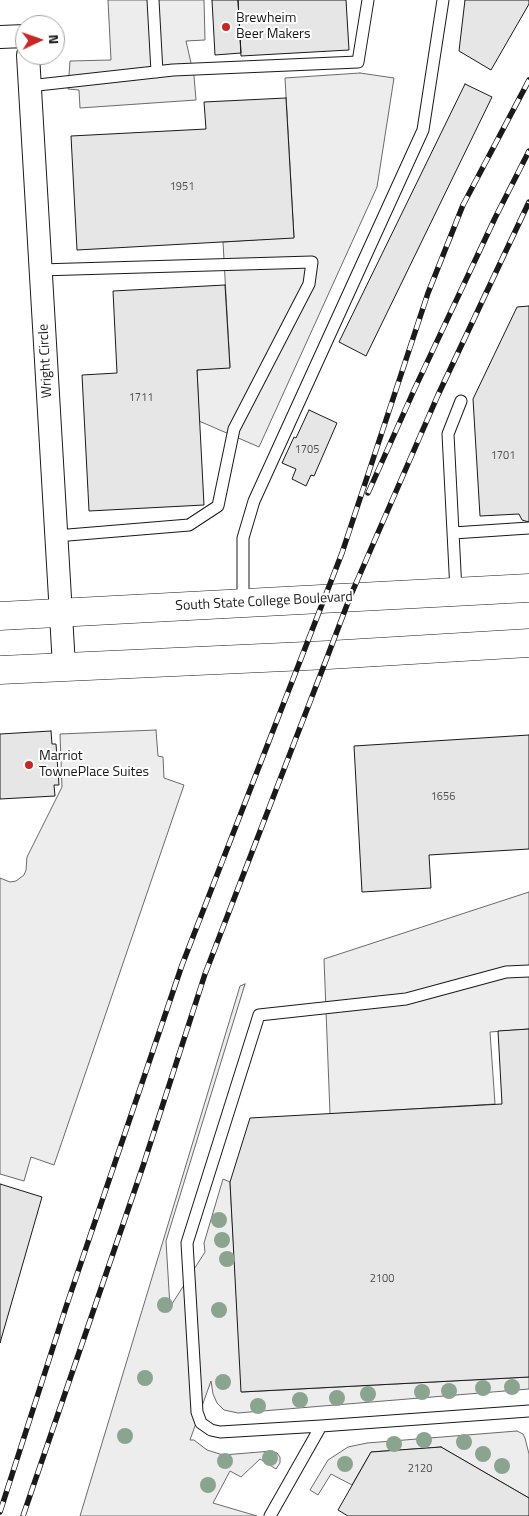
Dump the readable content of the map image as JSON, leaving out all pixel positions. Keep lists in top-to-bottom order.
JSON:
{
  "streets": {
    "main road": ["South State College Boulevard"],
    "street": ["Wright Circle"]
  },
  "crossings": [
    ["Wright Circle", "South State College Boulevard"]
  ],
  "places": ["Brewheim Beer Makers", "Marriot TownePlace Suites"],
  "house_numbers": [
    "1951",
    "1711",
    "1705",
    "1701",
    "1656",
    "2100",
    "2120"
  ],
  "north": "right"
}
